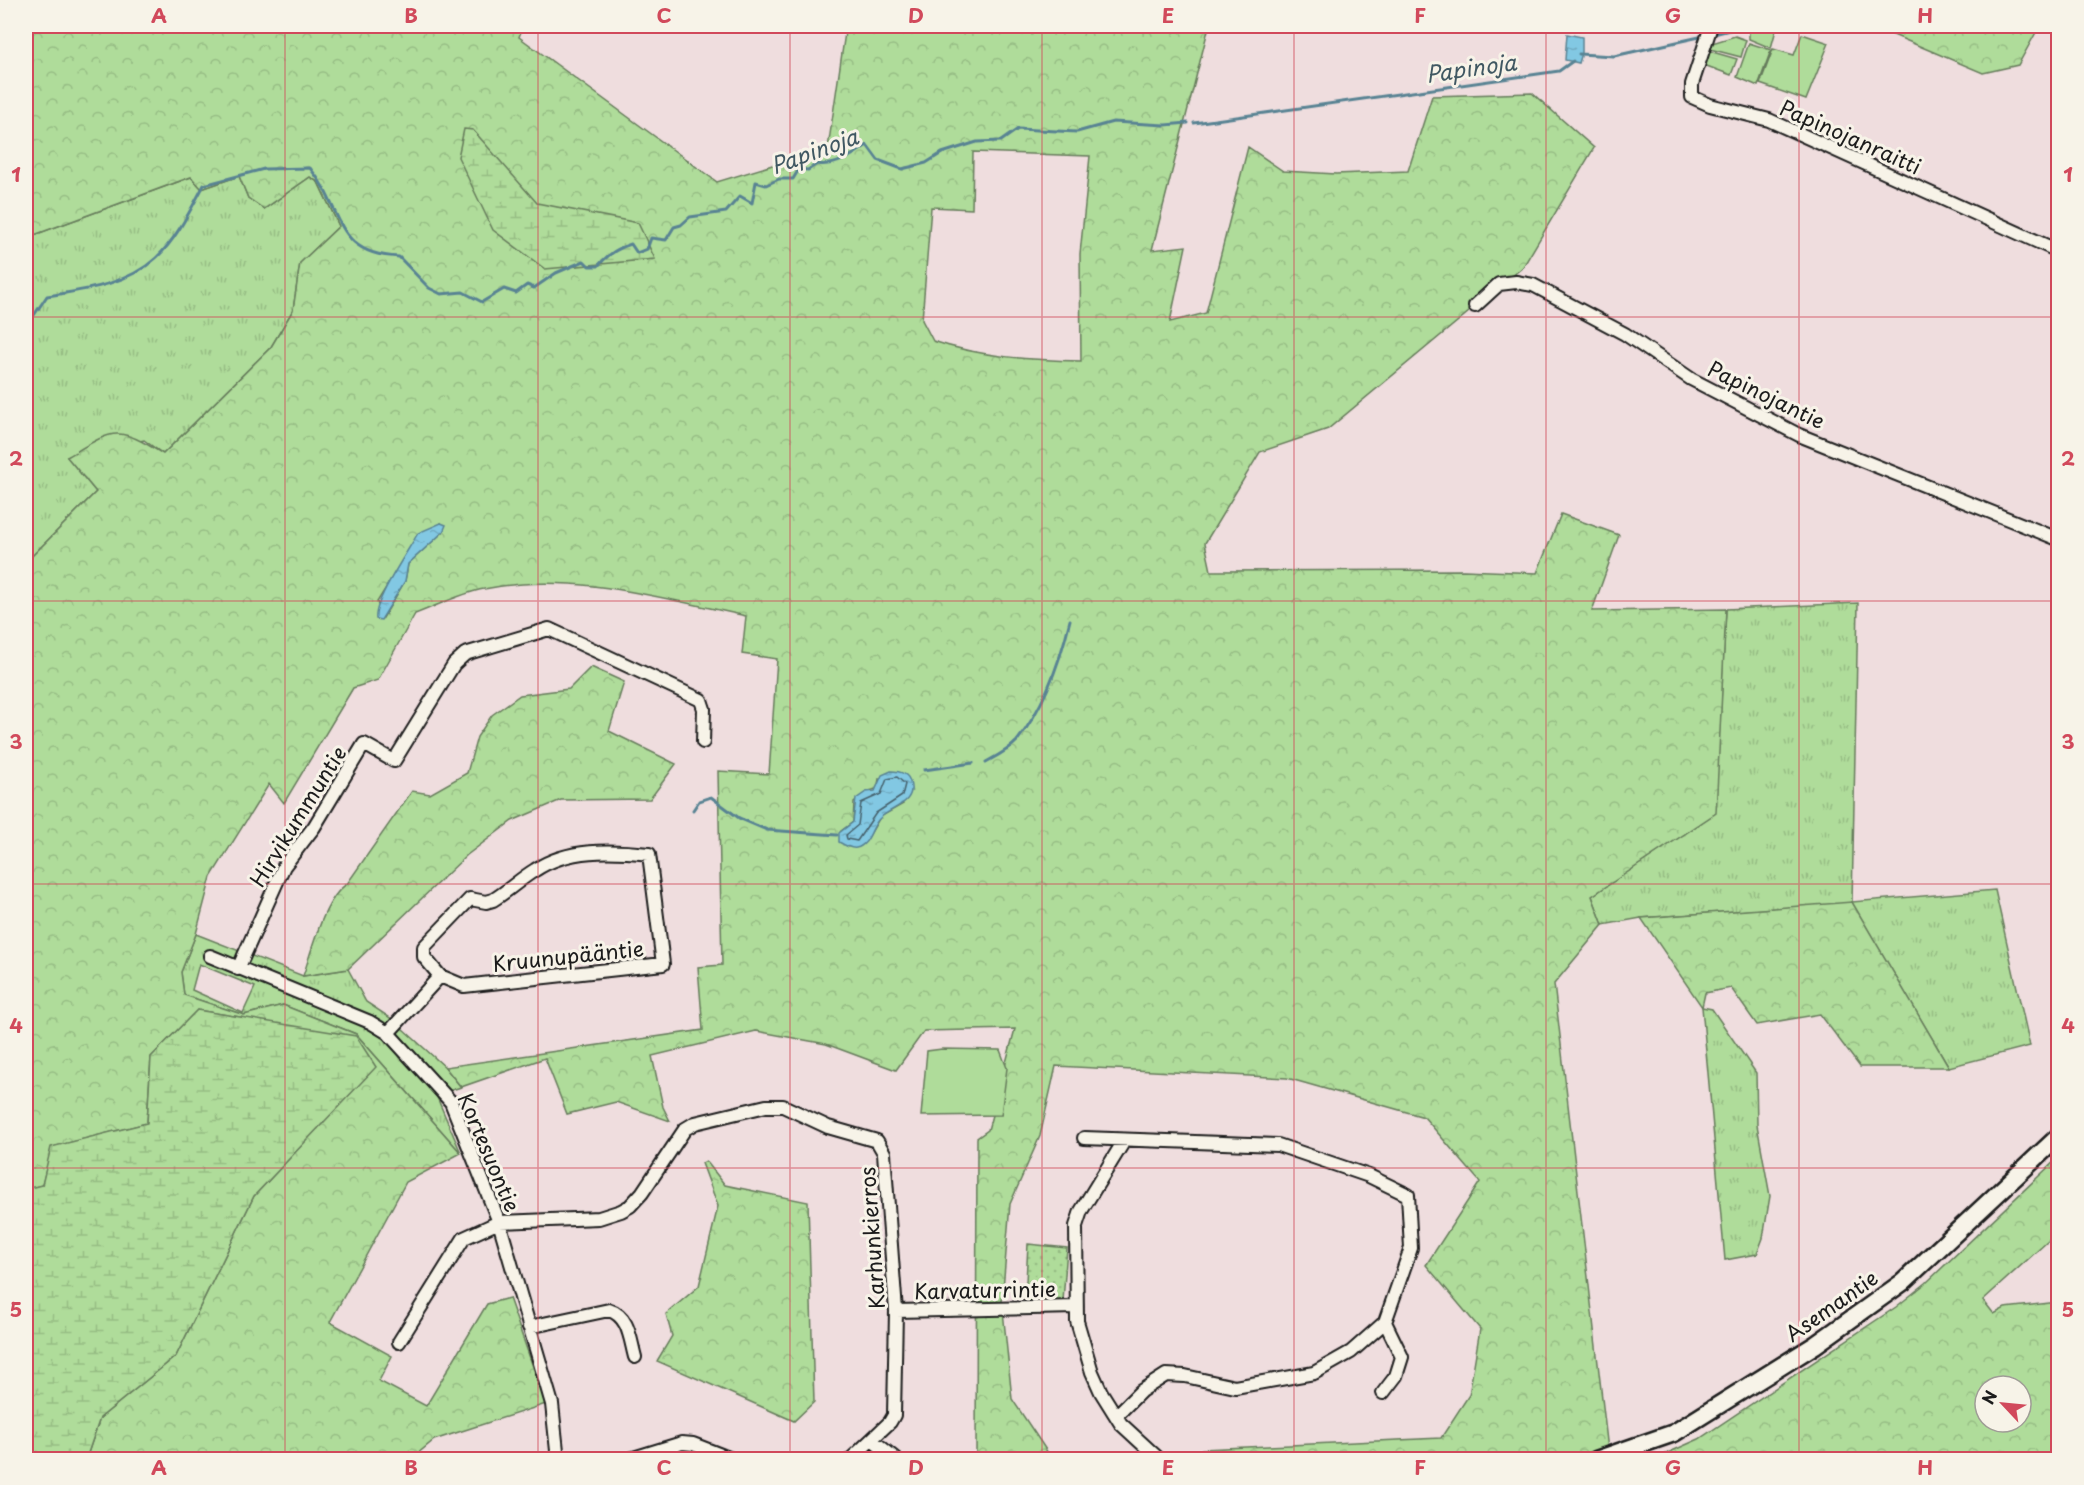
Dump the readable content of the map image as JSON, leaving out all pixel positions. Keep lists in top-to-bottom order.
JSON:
{
  "streets": {
    "main road": ["Asemantie"],
    "street": [
      "Papinojanraitti",
      "Papinojantie",
      "Hirvikummuntie",
      "Kruunupääntie",
      "Kortesuontie",
      "Karhunkierros",
      "Karvaturrintie"
    ]
  },
  "crossings": [
    ["Hirvikummuntie", "Kortesuontie"],
    ["Kortesuontie", "Karhunkierros"],
    ["Karhunkierros", "Karvaturrintie"]
  ],
  "water": ["Papinoja"],
  "north": "top left",
  "grid": {
    "columns": [
      "A",
      "B",
      "C",
      "D",
      "E",
      "F",
      "G",
      "H"
    ],
    "rows": [
      "1",
      "2",
      "3",
      "4",
      "5"
    ]
  }
}
